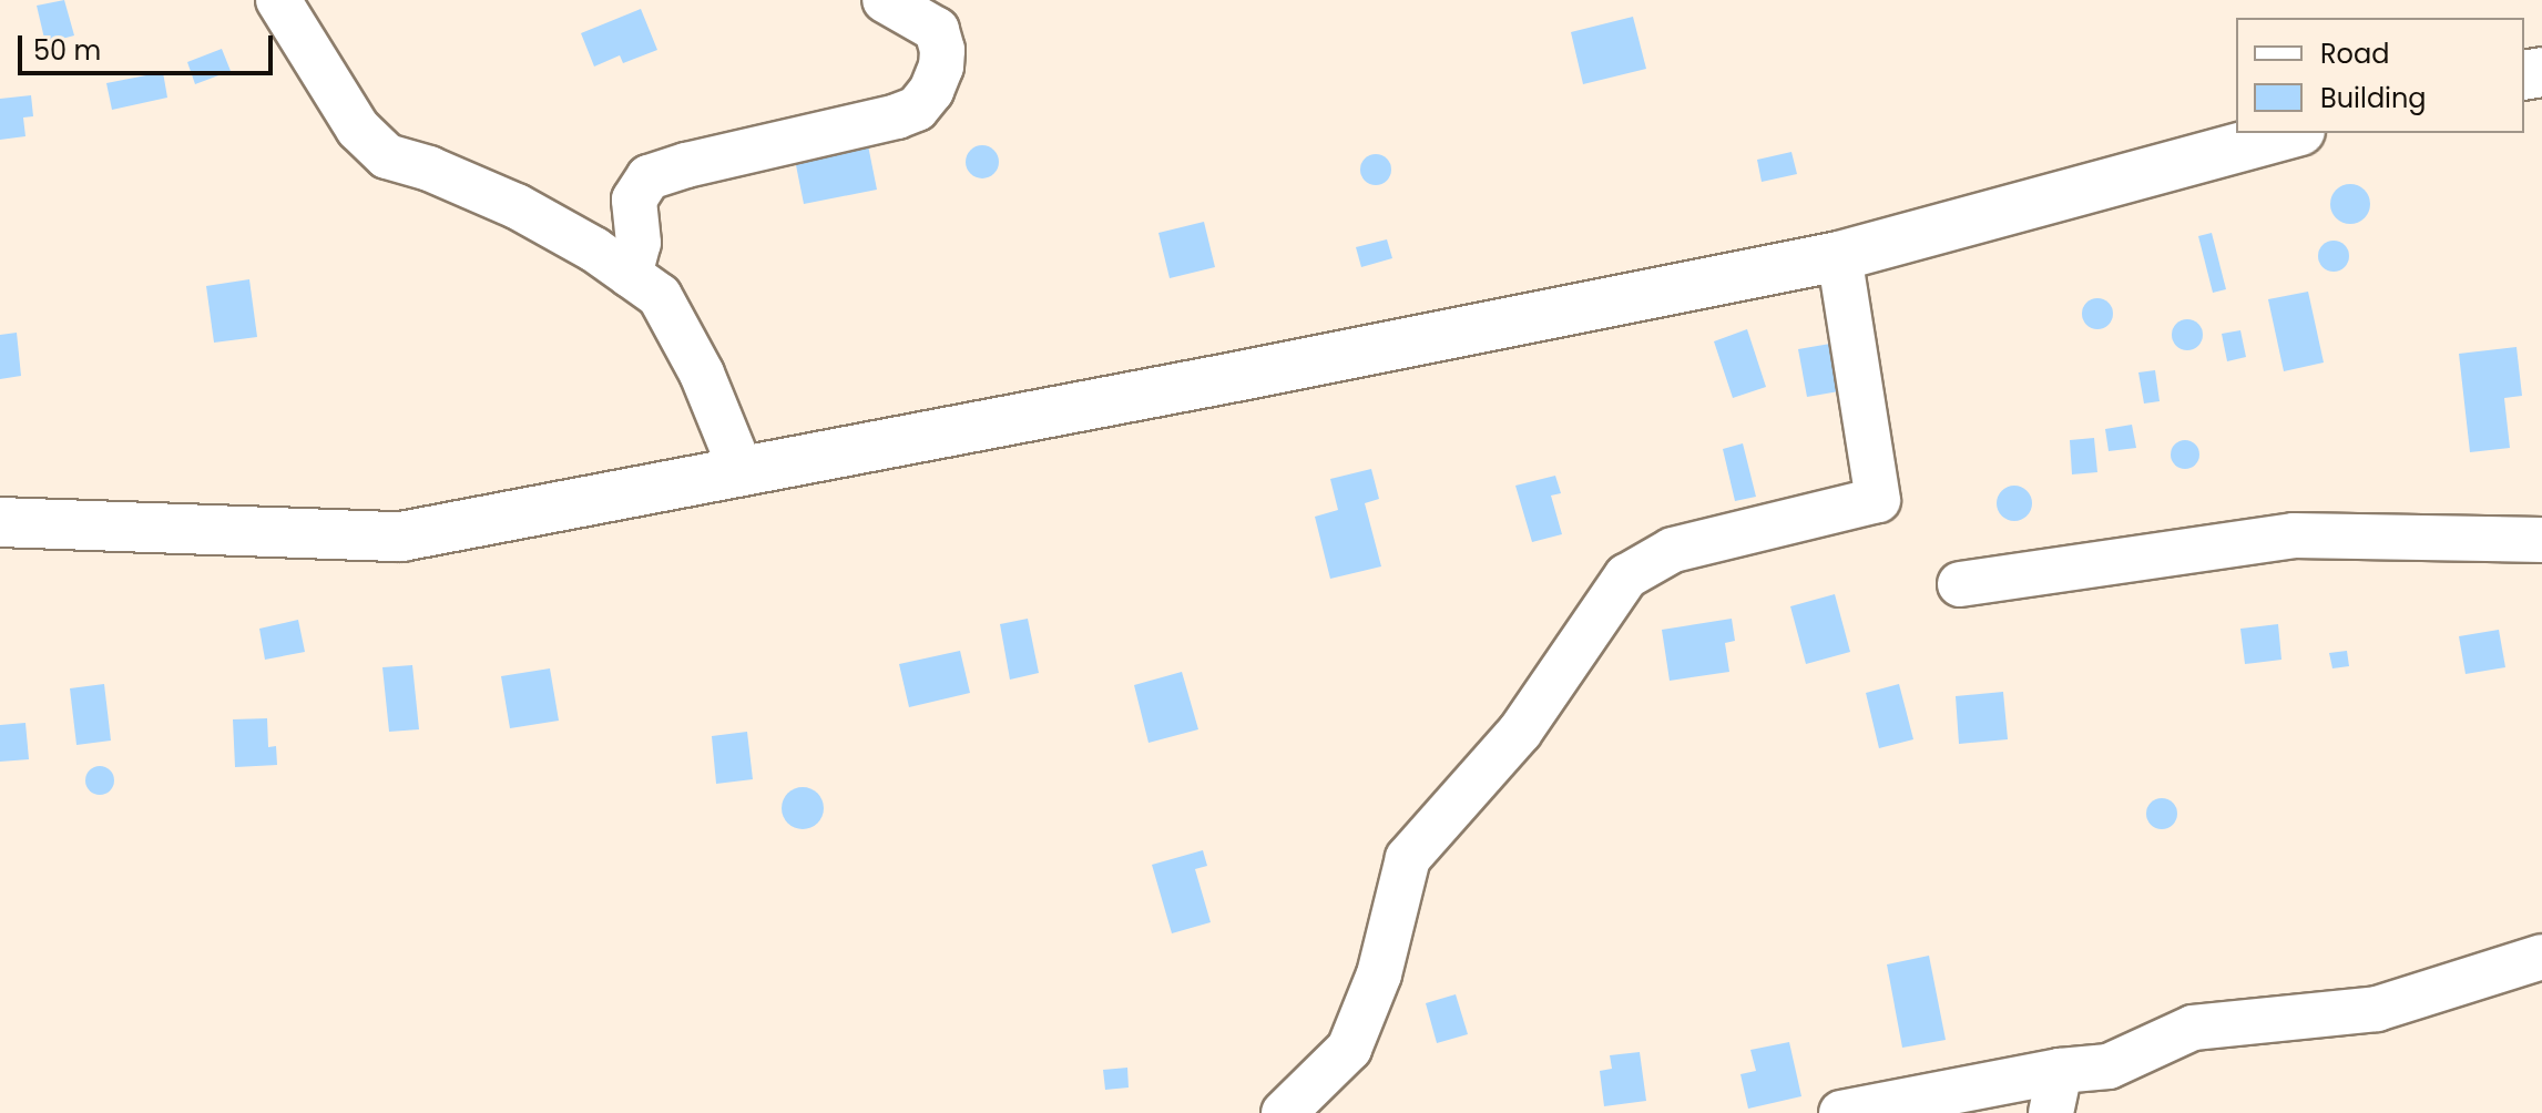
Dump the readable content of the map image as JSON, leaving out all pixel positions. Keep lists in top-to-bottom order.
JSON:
{
  "legend": ["Road", "Building"],
  "scale_bar": "50 m"
}
